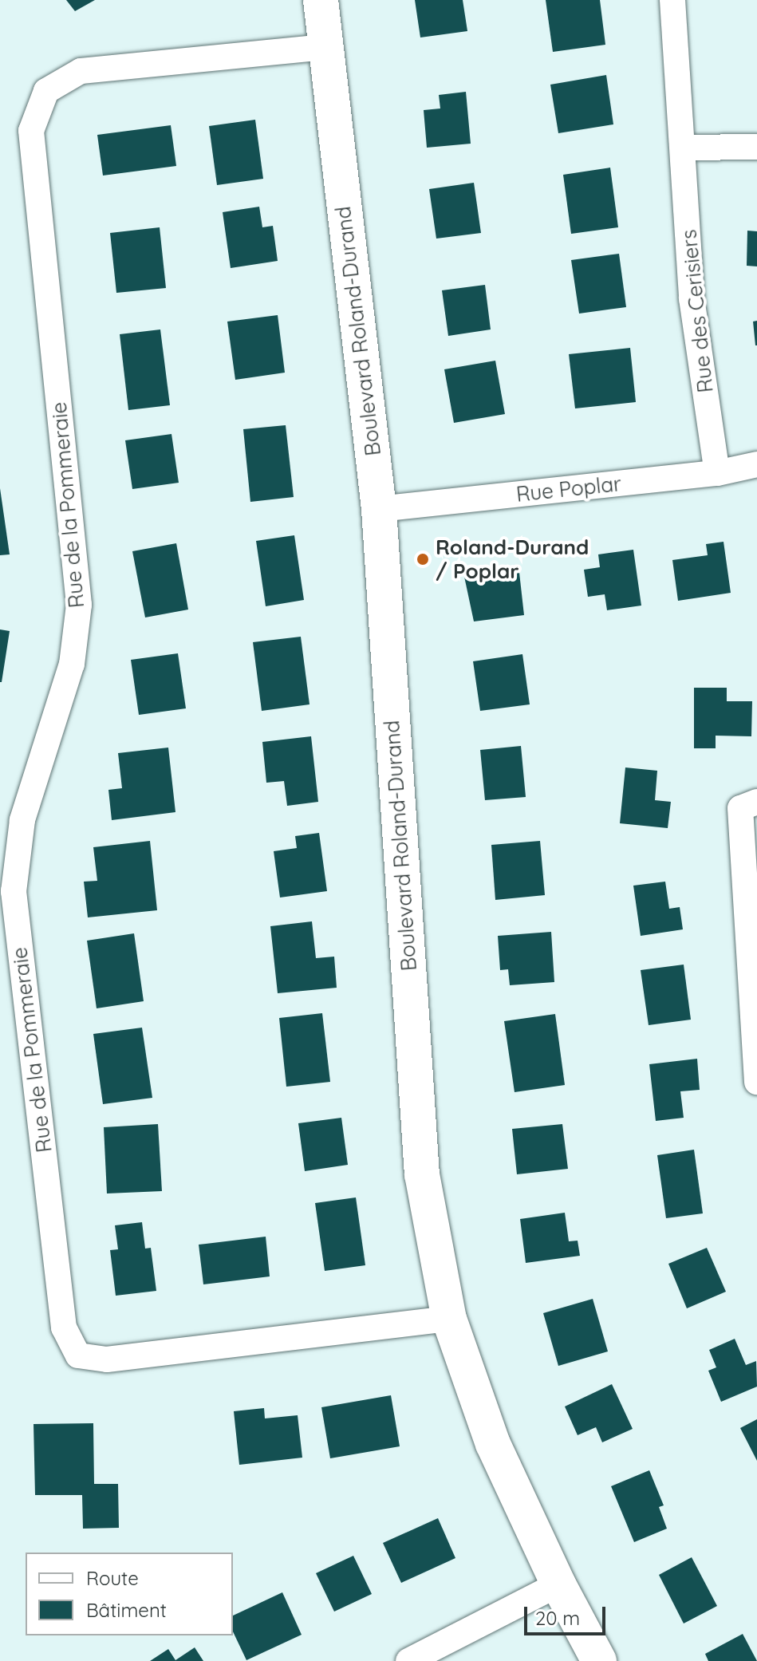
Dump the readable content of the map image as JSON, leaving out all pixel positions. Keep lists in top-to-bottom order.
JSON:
{
  "streets": {
    "street": [
      "Rue des Cerisiers",
      "Boulevard Roland-Durand",
      "Rue Poplar",
      "Rue de la Pommeraie"
    ]
  },
  "crossings": [
    ["Rue des Cerisiers", "Rue Poplar"],
    ["Boulevard Roland-Durand", "Rue Poplar"],
    ["Boulevard Roland-Durand", "Rue de la Pommeraie"]
  ],
  "places": ["Roland-Durand / Poplar"],
  "legend": ["Route", "Bâtiment"],
  "scale_bar": "20 m"
}
